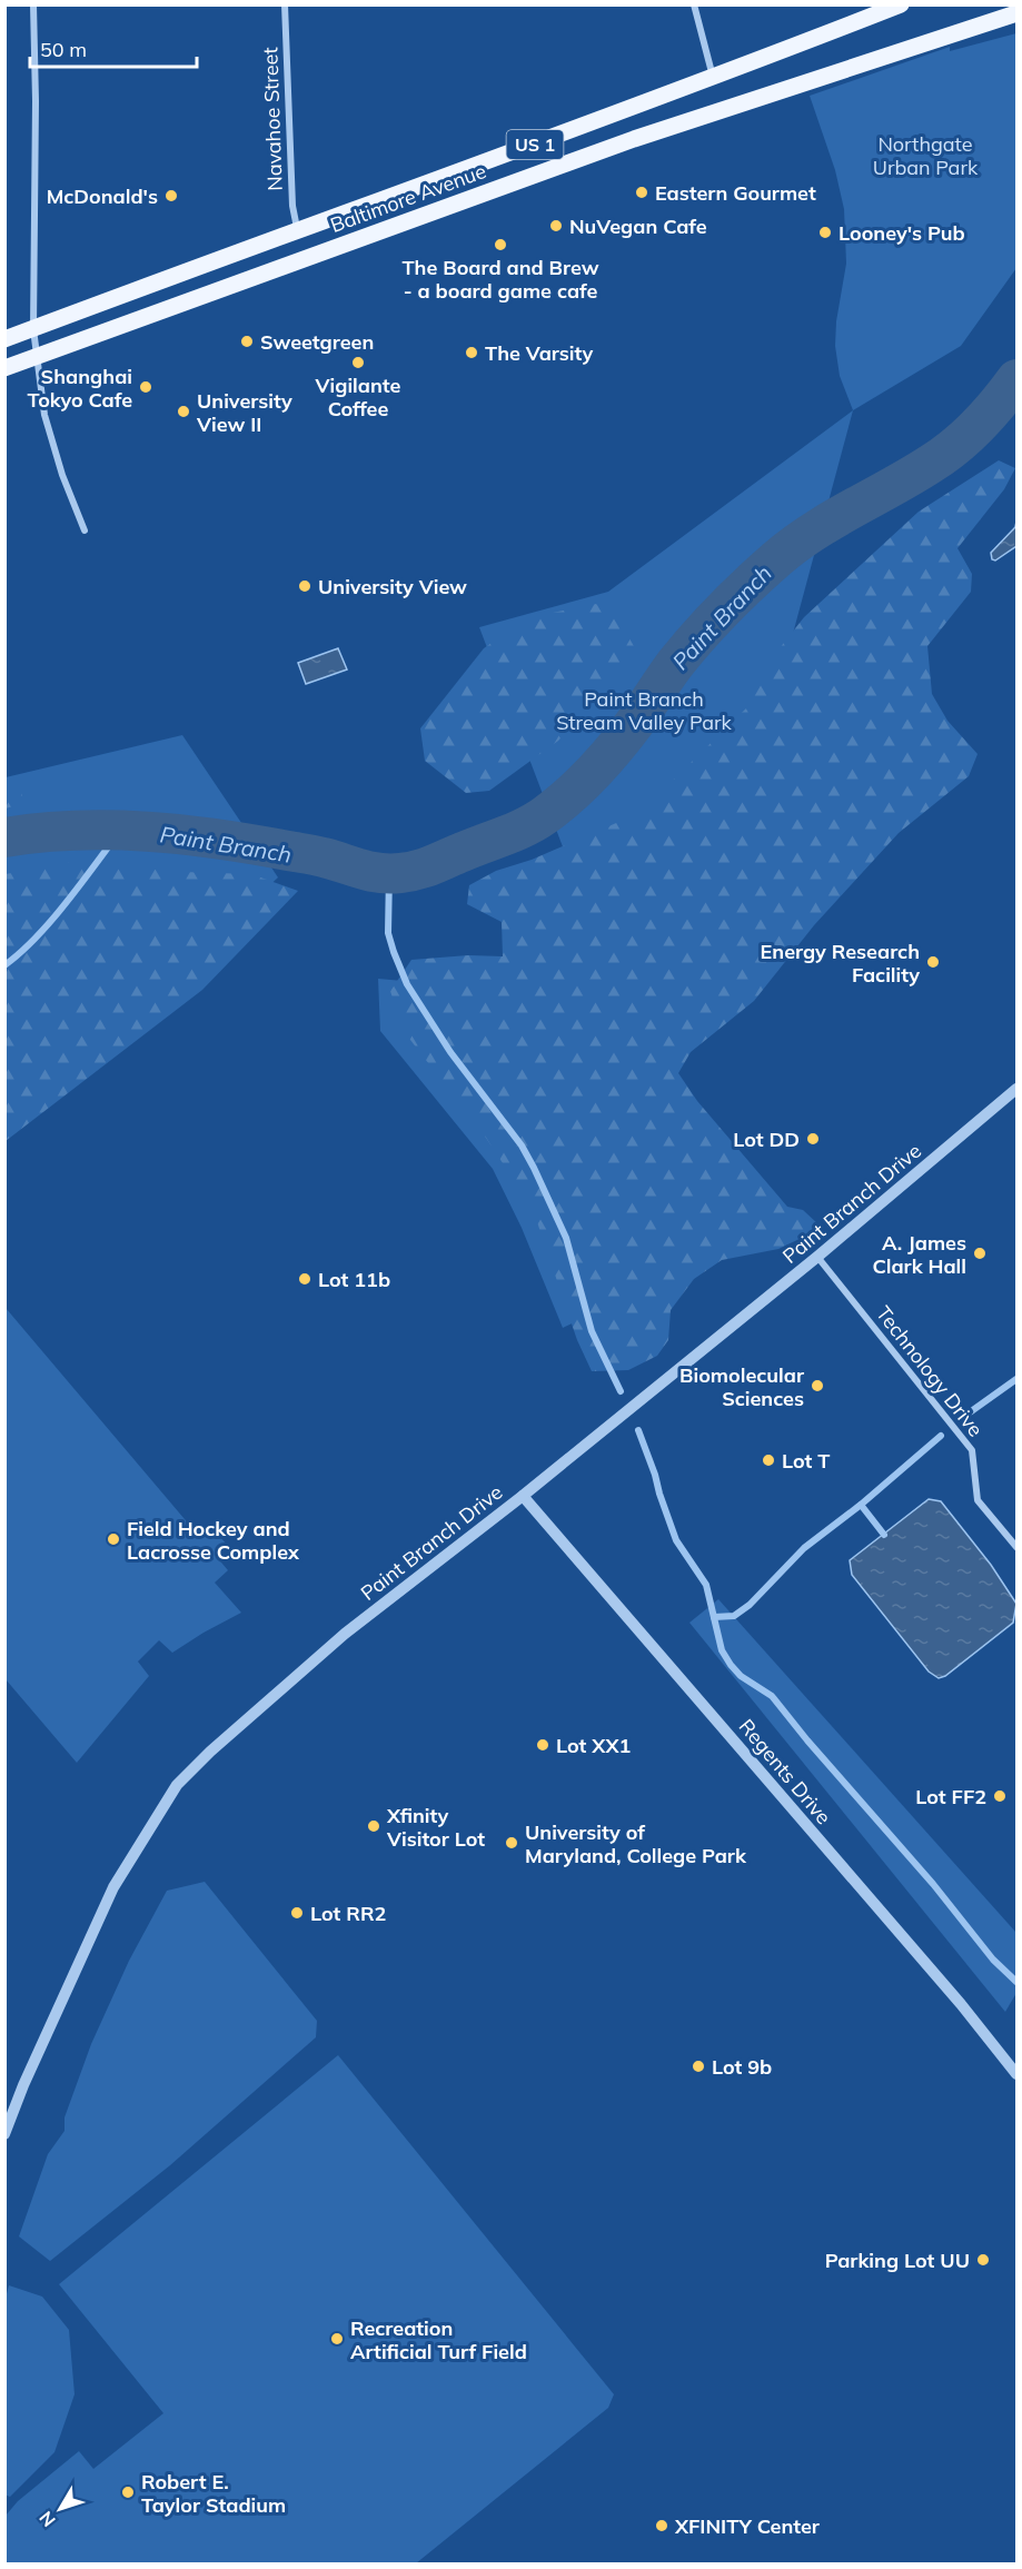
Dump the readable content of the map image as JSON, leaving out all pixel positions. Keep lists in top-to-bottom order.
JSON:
{
  "streets": {
    "main road": ["US 1", "Baltimore Avenue"],
    "street": [
      "Navahoe Street",
      "Paint Branch Drive",
      "Technology Drive",
      "Regents Drive"
    ]
  },
  "crossings": [
    ["Navahoe Street", "Baltimore Avenue"],
    ["Paint Branch Drive", "Technology Drive"],
    ["Paint Branch Drive", "Regents Drive"]
  ],
  "water": ["Paint Branch"],
  "parks": ["Northgate Urban Park", "Paint Branch Stream Valley Park"],
  "places": [
    "Eastern Gourmet",
    "McDonald's",
    "NuVegan Cafe",
    "Looney's Pub",
    "The Board and Brew - a board game cafe",
    "Sweetgreen",
    "The Varsity",
    "Vigilante Coffee",
    "Shanghai Tokyo Cafe",
    "University View II",
    "University View",
    "Energy Research Facility",
    "Lot DD",
    "A. James Clark Hall",
    "Lot 11b",
    "Biomolecular Sciences",
    "Lot T",
    "Field Hockey and Lacrosse Complex",
    "Lot XX1",
    "Lot FF2",
    "Xfinity Visitor Lot",
    "University of Maryland, College Park",
    "Lot RR2",
    "Lot 9b",
    "Parking Lot UU",
    "Recreation Artificial Turf Field",
    "Robert E. Taylor Stadium",
    "XFINITY Center"
  ],
  "scale_bar": "50 m",
  "north": "bottom left"
}
